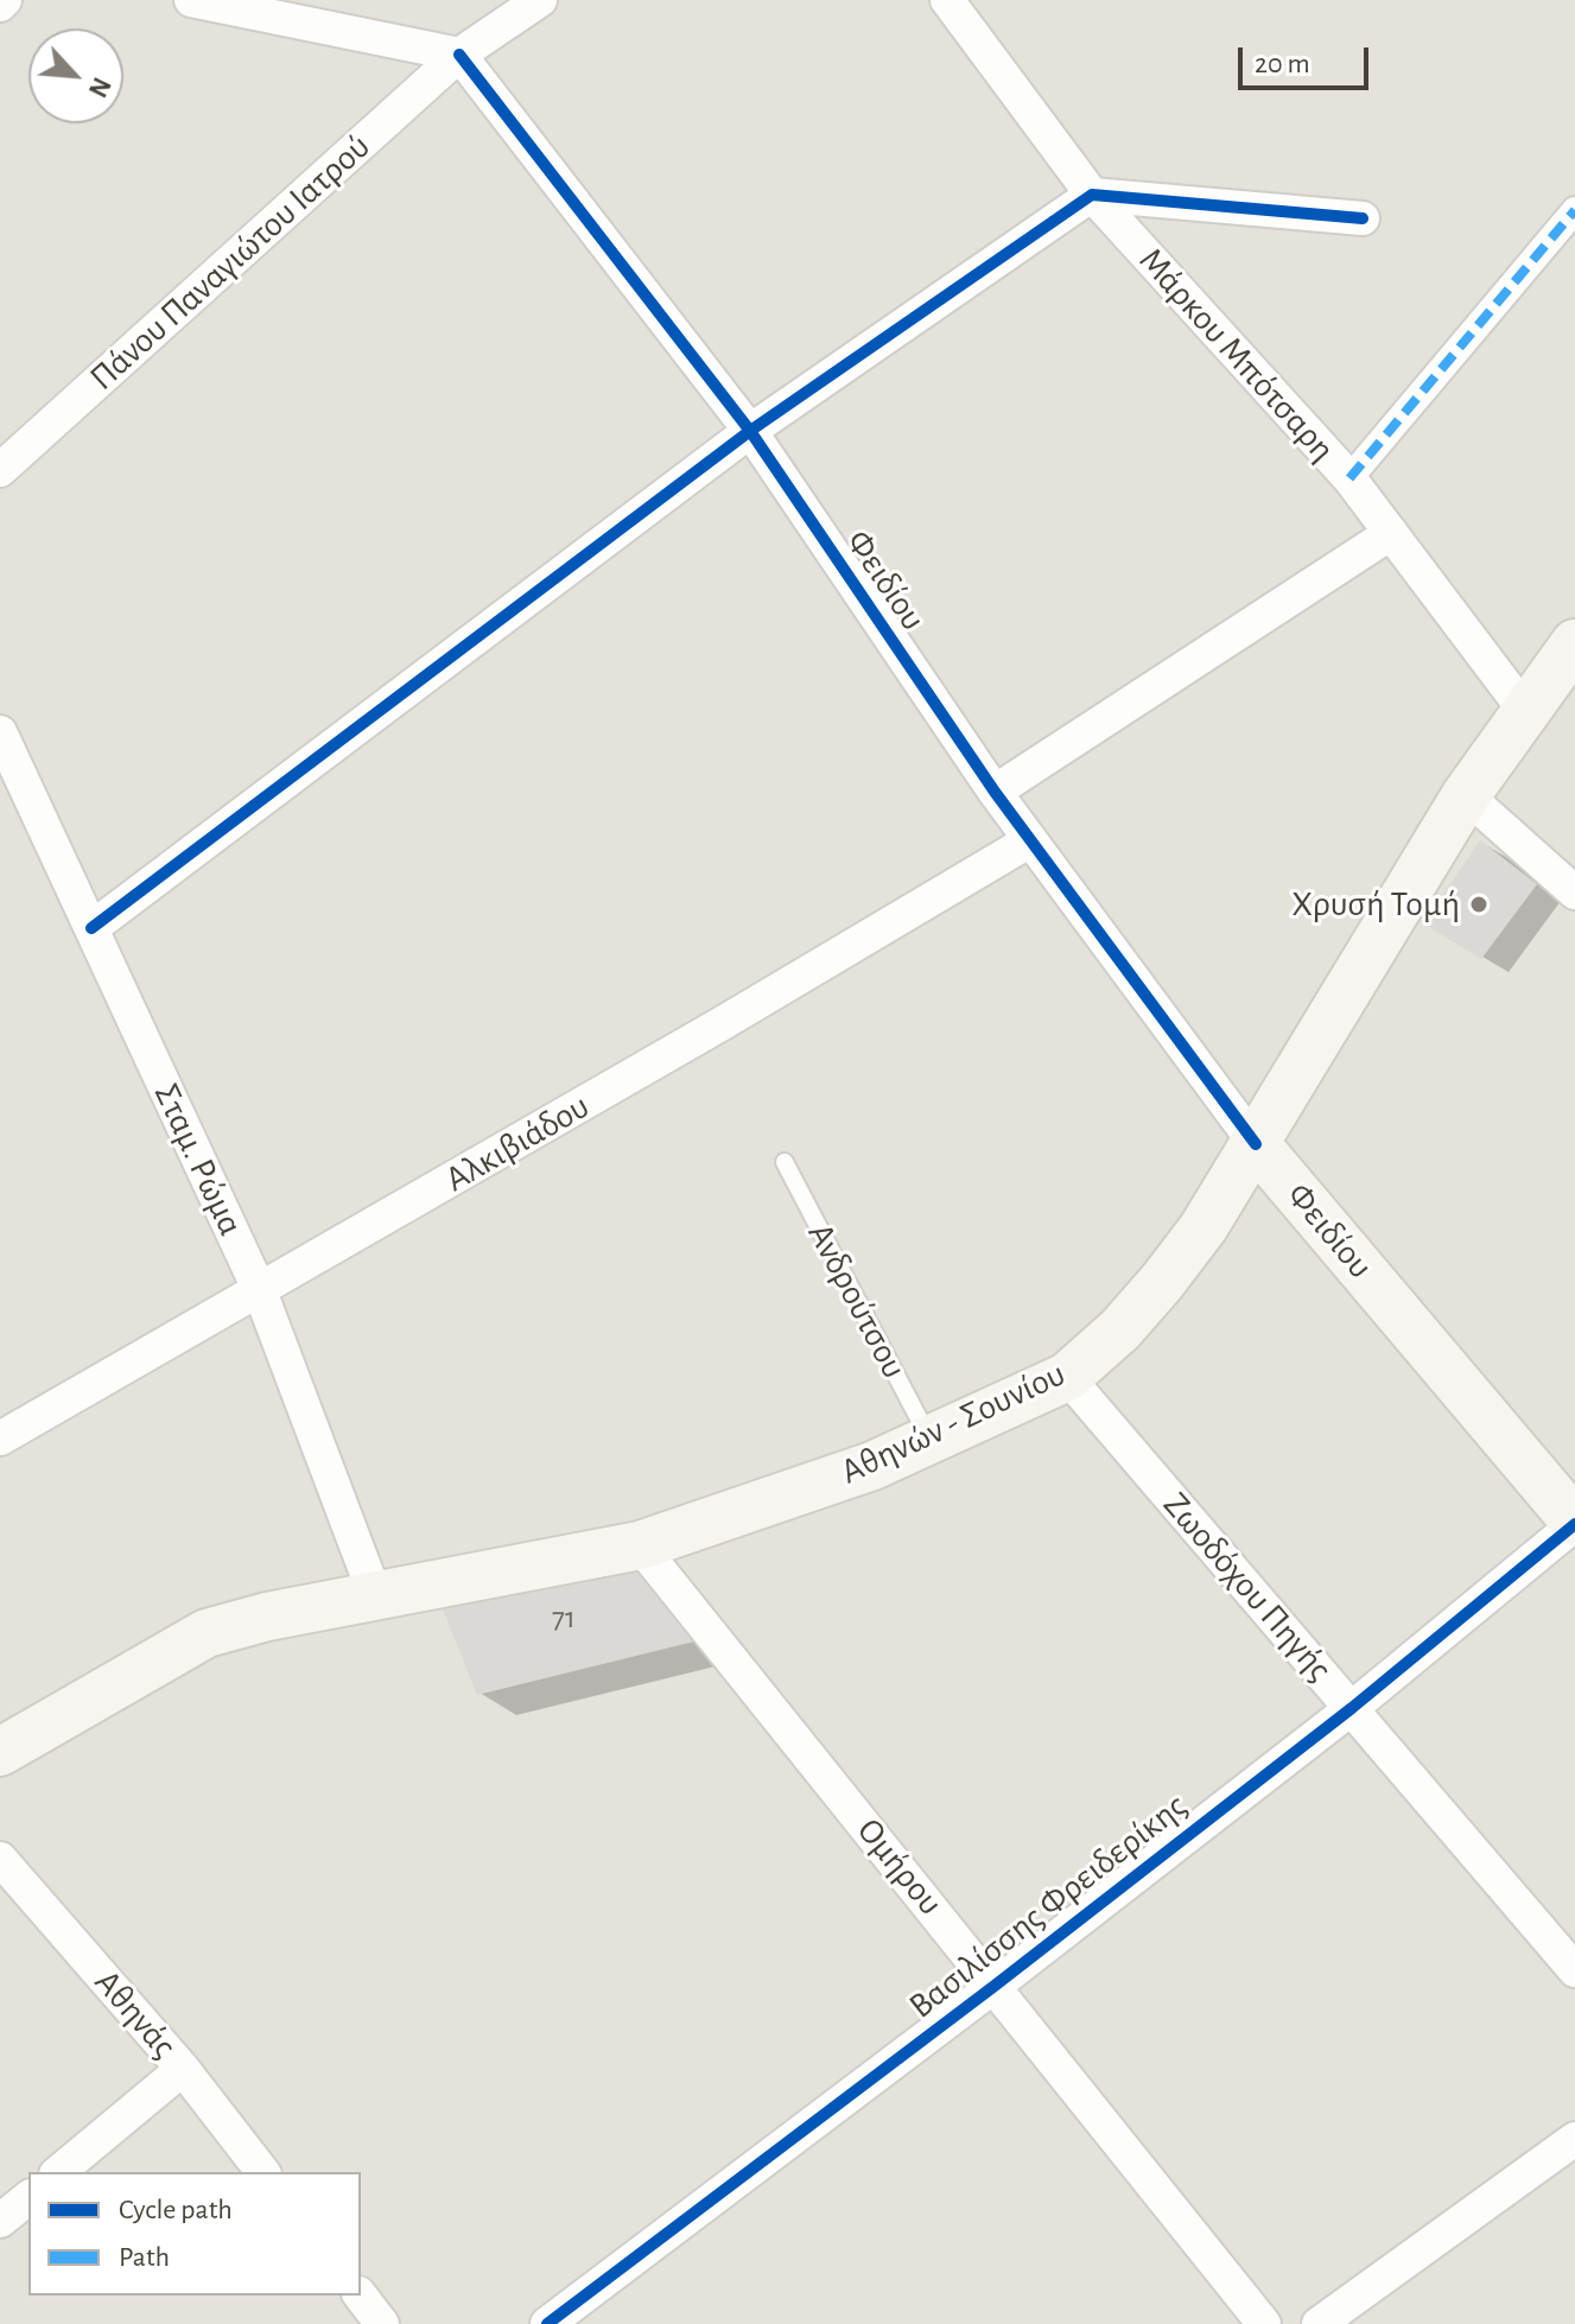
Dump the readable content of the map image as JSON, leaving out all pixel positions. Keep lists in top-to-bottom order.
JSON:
{
  "streets": {
    "main road": ["Φειδίου", "Αθηνών - Σουνίου"],
    "street": [
      "Πάνου Παναγιώτου Ιατρού",
      "Μάρκου Μπότσαρη",
      "Αλκιβιάδου",
      "Σταμ. Ρώμα",
      "Ζωοδόχου Πηγής",
      "Ομήρου",
      "Βασιλίσσης Φρειδερίκης",
      "Αθηνάς"
    ],
    "lane": ["Ανδρούτσου"]
  },
  "crossings": [
    ["Πάνου Παναγιώτου Ιατρού", "Φειδίου"],
    ["Μάρκου Μπότσαρη", "Αθηνών - Σουνίου"],
    ["Φειδίου", "Αλκιβιάδου"],
    ["Φειδίου", "Αθηνών - Σουνίου"],
    ["Φειδίου", "Βασιλίσσης Φρειδερίκης"],
    ["Αλκιβιάδου", "Σταμ. Ρώμα"],
    ["Σταμ. Ρώμα", "Αθηνών - Σουνίου"],
    ["Ανδρούτσου", "Αθηνών - Σουνίου"],
    ["Αθηνών - Σουνίου", "Ζωοδόχου Πηγής"],
    ["Αθηνών - Σουνίου", "Ομήρου"],
    ["Ζωοδόχου Πηγής", "Βασιλίσσης Φρειδερίκης"],
    ["Ομήρου", "Βασιλίσσης Φρειδερίκης"]
  ],
  "places": ["Χρυσή Τομή"],
  "house_numbers": ["71"],
  "legend": ["Cycle path", "Path"],
  "scale_bar": "20 m",
  "north": "bottom right"
}
